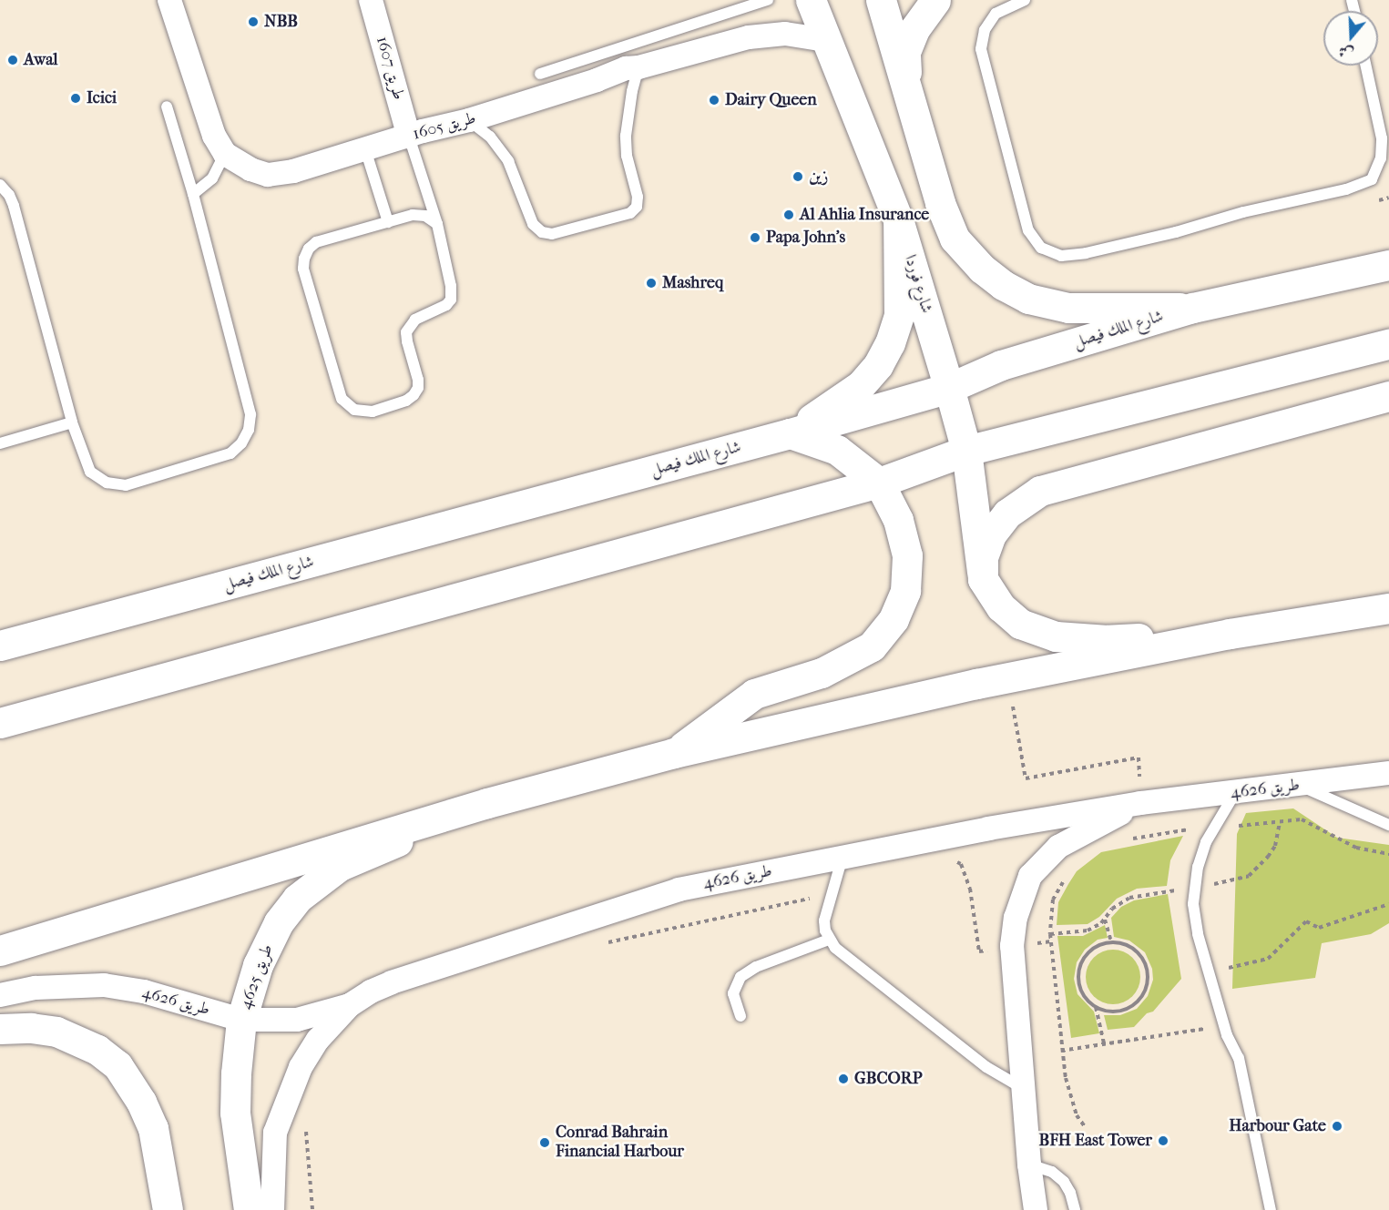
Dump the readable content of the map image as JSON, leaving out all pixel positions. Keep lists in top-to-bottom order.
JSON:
{
  "streets": {
    "main road": ["شارع فوردا", "شارع الملك فيصل", "طريق 4625"],
    "street": ["طريق 1607", "طريق 1605", "طريق 4626"]
  },
  "crossings": [
    ["طريق 1607", "طريق 1605"],
    ["طريق 1605", "شارع فوردا"],
    ["شارع فوردا", "شارع الملك فيصل"],
    ["طريق 4626", "طريق 4625"]
  ],
  "places": [
    "NBB",
    "Awal",
    "Icici",
    "Dairy Queen",
    "زين",
    "Al Ahlia Insurance",
    "Papa John's",
    "Mashreq",
    "GBCORP",
    "Harbour Gate",
    "BFH East Tower",
    "Conrad Bahrain Financial Harbour"
  ],
  "north": "bottom"
}
